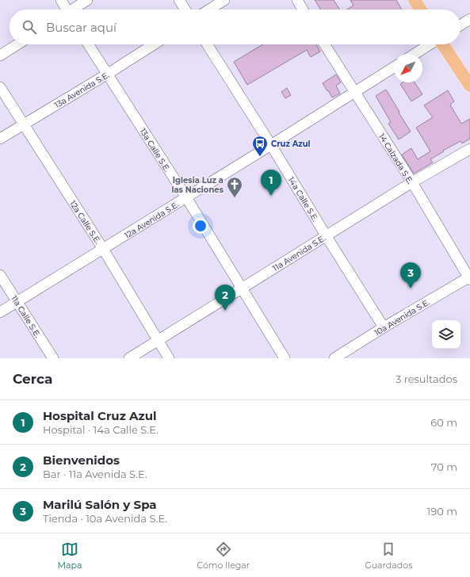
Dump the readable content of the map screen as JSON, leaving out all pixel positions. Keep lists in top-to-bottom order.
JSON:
{
  "streets": {
    "street": [
      "13a Avenida S.E.",
      "13a Calle S.E.",
      "14 Calzada S.E.",
      "14a Calle S.E.",
      "12a Avenida S.E.",
      "12a Calle S.E.",
      "11a Avenida S.E.",
      "11a Calle S.E.",
      "10a Avenida S.E."
    ]
  },
  "crossings": [
    ["13a Avenida S.E.", "13a Calle S.E."],
    ["13a Avenida S.E.", "12a Calle S.E."],
    ["13a Calle S.E.", "12a Avenida S.E."],
    ["13a Calle S.E.", "11a Avenida S.E."],
    ["14 Calzada S.E.", "12a Avenida S.E."],
    ["14 Calzada S.E.", "11a Avenida S.E."],
    ["14 Calzada S.E.", "10a Avenida S.E."],
    ["14a Calle S.E.", "12a Avenida S.E."],
    ["14a Calle S.E.", "11a Avenida S.E."],
    ["14a Calle S.E.", "10a Avenida S.E."],
    ["12a Avenida S.E.", "12a Calle S.E."],
    ["12a Avenida S.E.", "11a Calle S.E."],
    ["12a Calle S.E.", "11a Avenida S.E."]
  ],
  "places": {
    "bus stop": ["Cruz Azul"],
    "church": ["Iglesia Luz a las Naciones"]
  },
  "north": "bottom left",
  "page": {
    "search": "Buscar aquí",
    "pins": ["1", "3", "2"],
    "heading": ["Cerca", "3 resultados"],
    "list": [
      {
        "mark": "1",
        "name": "Hospital Cruz Azul",
        "note": "Hospital · 14a Calle S.E.",
        "value": "60 m"
      },
      {
        "mark": "2",
        "name": "Bienvenidos",
        "note": "Bar · 11a Avenida S.E.",
        "value": "70 m"
      },
      {
        "mark": "3",
        "name": "Marilú Salón y Spa",
        "note": "Tienda · 10a Avenida S.E.",
        "value": "190 m"
      }
    ],
    "nav": ["Mapa", "Cómo llegar", "Guardados"]
  }
}
